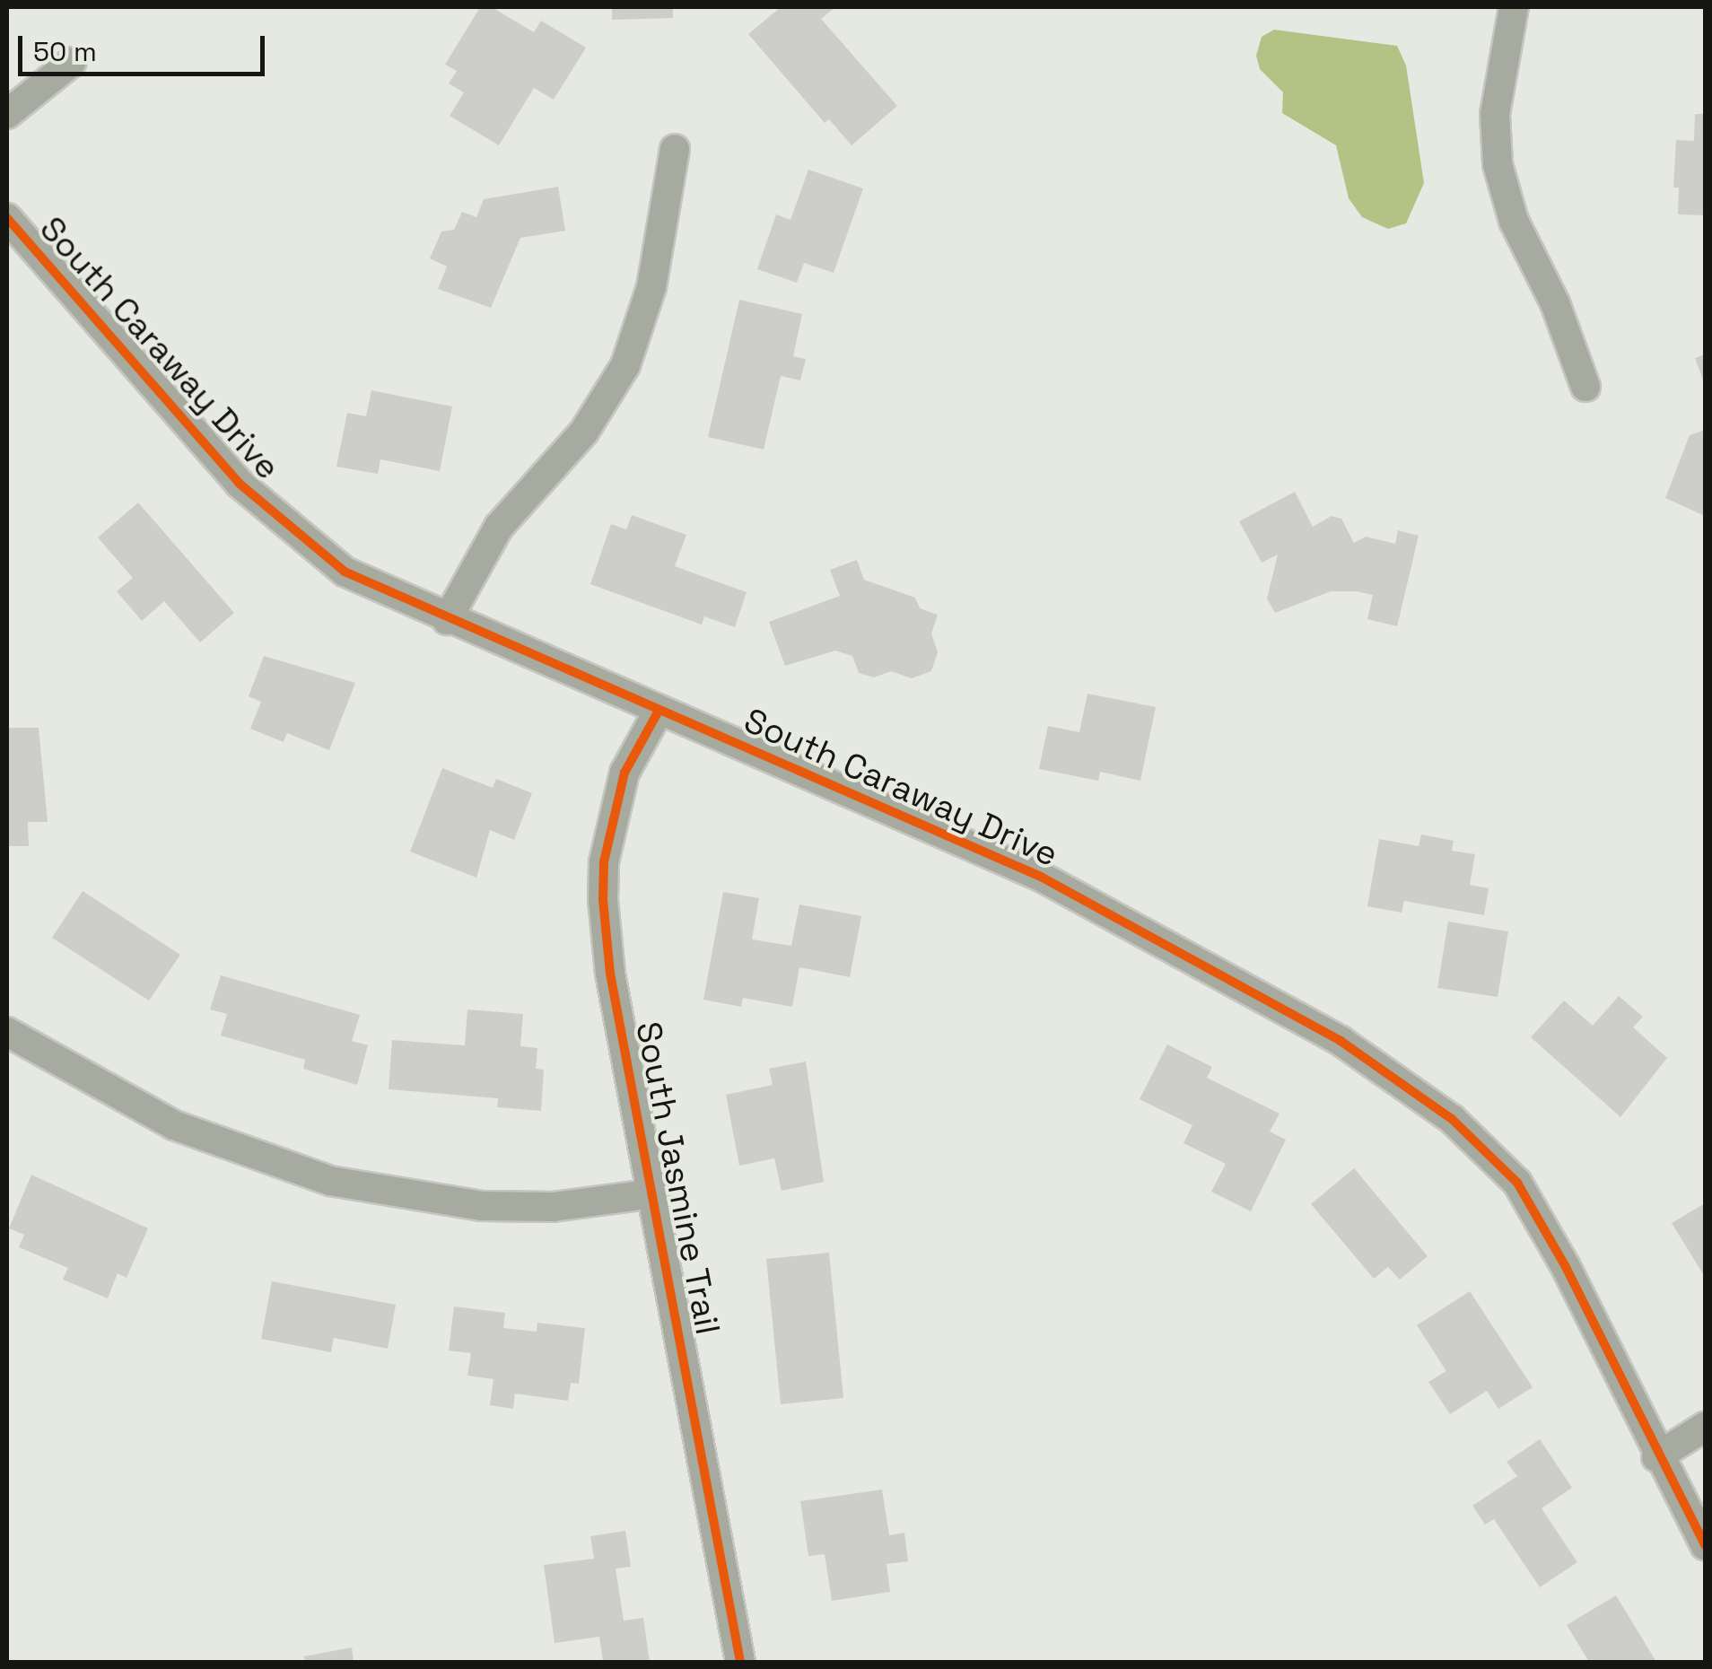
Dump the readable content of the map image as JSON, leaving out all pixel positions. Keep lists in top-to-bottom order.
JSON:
{
  "streets": {
    "street": ["South Caraway Drive", "South Jasmine Trail"]
  },
  "crossings": [
    ["South Caraway Drive", "South Jasmine Trail"]
  ],
  "scale_bar": "50 m"
}
